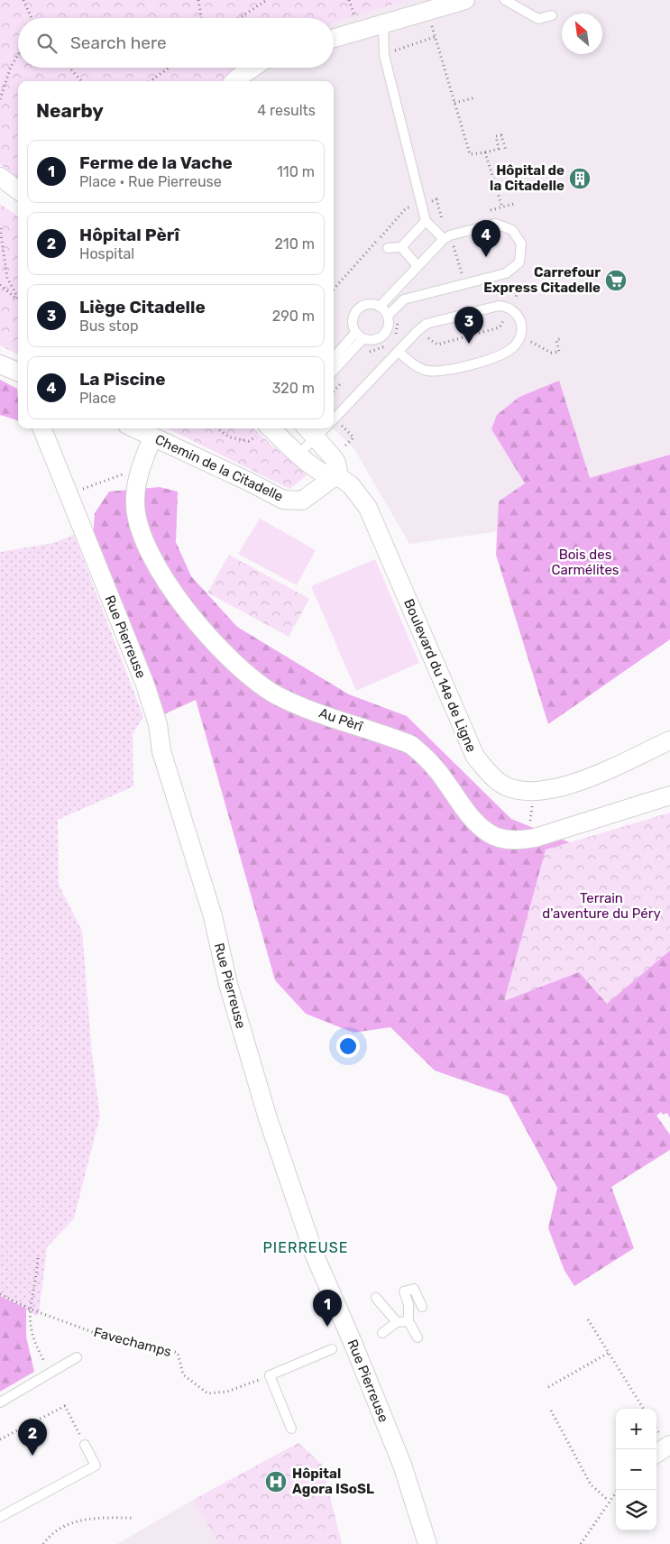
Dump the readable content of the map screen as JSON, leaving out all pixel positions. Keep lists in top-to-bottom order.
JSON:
{
  "streets": {
    "street": [
      "Chemin de la Citadelle",
      "Rue Pierreuse",
      "Boulevard du 14e de Ligne",
      "Au Pèrî"
    ],
    "path": ["Favechamps"]
  },
  "crossings": [
    ["Chemin de la Citadelle", "Boulevard du 14e de Ligne"],
    ["Chemin de la Citadelle", "Au Pèrî"]
  ],
  "districts": ["PIERREUSE"],
  "parks": ["Bois des Carmélites", "Terrain d'aventure du Péry"],
  "places": {
    "building": ["Hôpital de la Citadelle"],
    "supermarket": ["Carrefour Express Citadelle"],
    "hospital": ["Hôpital Agora ISoSL"]
  },
  "north": "top left",
  "page": {
    "search": "Search here",
    "heading": ["Nearby", "4 results"],
    "list": [
      {
        "mark": "1",
        "name": "Ferme de la Vache",
        "note": "Place · Rue Pierreuse",
        "value": "110 m"
      },
      {
        "mark": "2",
        "name": "Hôpital Pèrî",
        "note": "Hospital",
        "value": "210 m"
      },
      {
        "mark": "3",
        "name": "Liège Citadelle",
        "note": "Bus stop",
        "value": "290 m"
      },
      {
        "mark": "4",
        "name": "La Piscine",
        "note": "Place",
        "value": "320 m"
      }
    ],
    "pins": [
      "4",
      "3",
      "1",
      "2"
    ],
    "map_buttons": ["+", "−"]
  }
}
